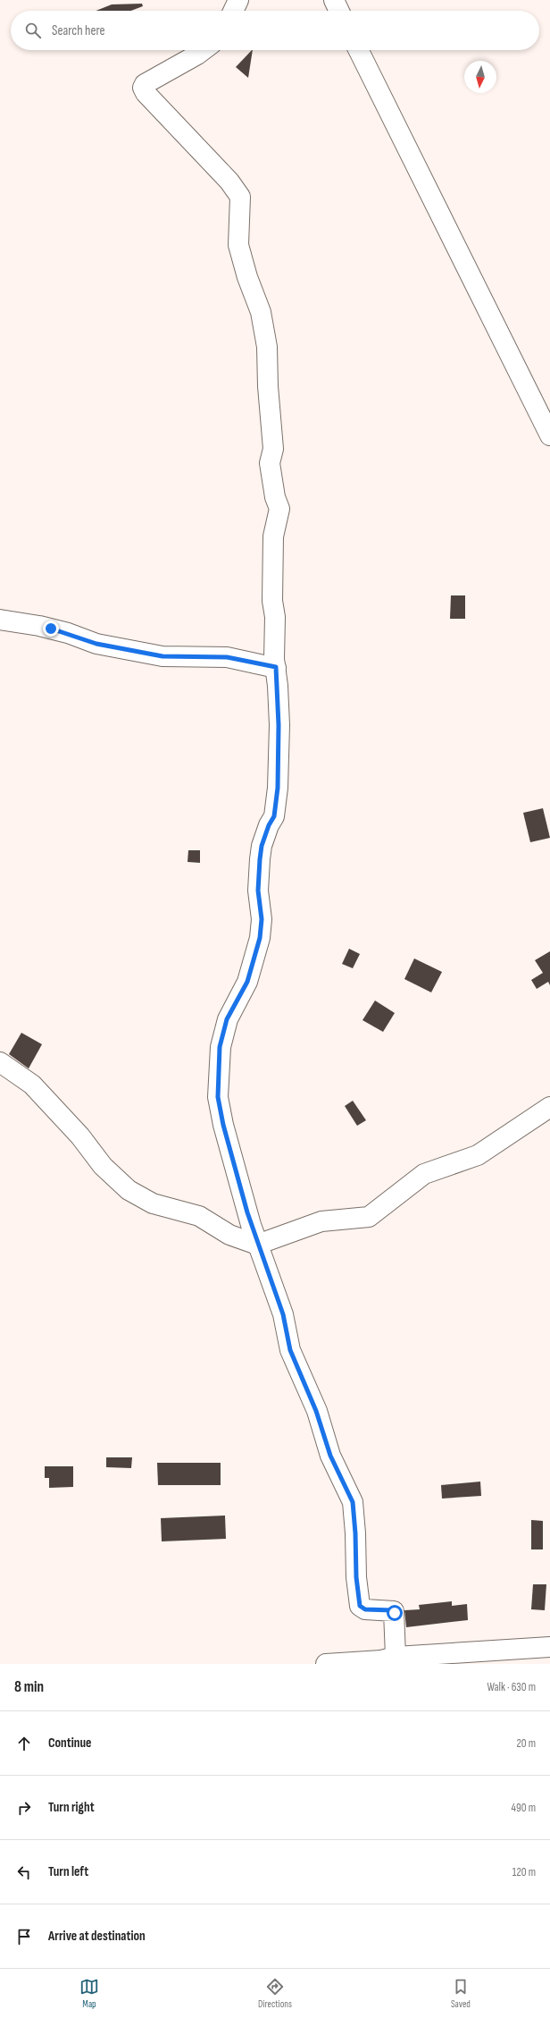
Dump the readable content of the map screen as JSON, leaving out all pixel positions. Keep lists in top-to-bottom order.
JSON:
{
  "north": "bottom",
  "page": {
    "search": "Search here",
    "heading": ["8 min", "Walk · 630 m"],
    "list": [
      ["Continue", "20 m"],
      ["Turn right", "490 m"],
      ["Turn left", "120 m"],
      "Arrive at destination"
    ],
    "nav": ["Map", "Directions", "Saved"]
  }
}
